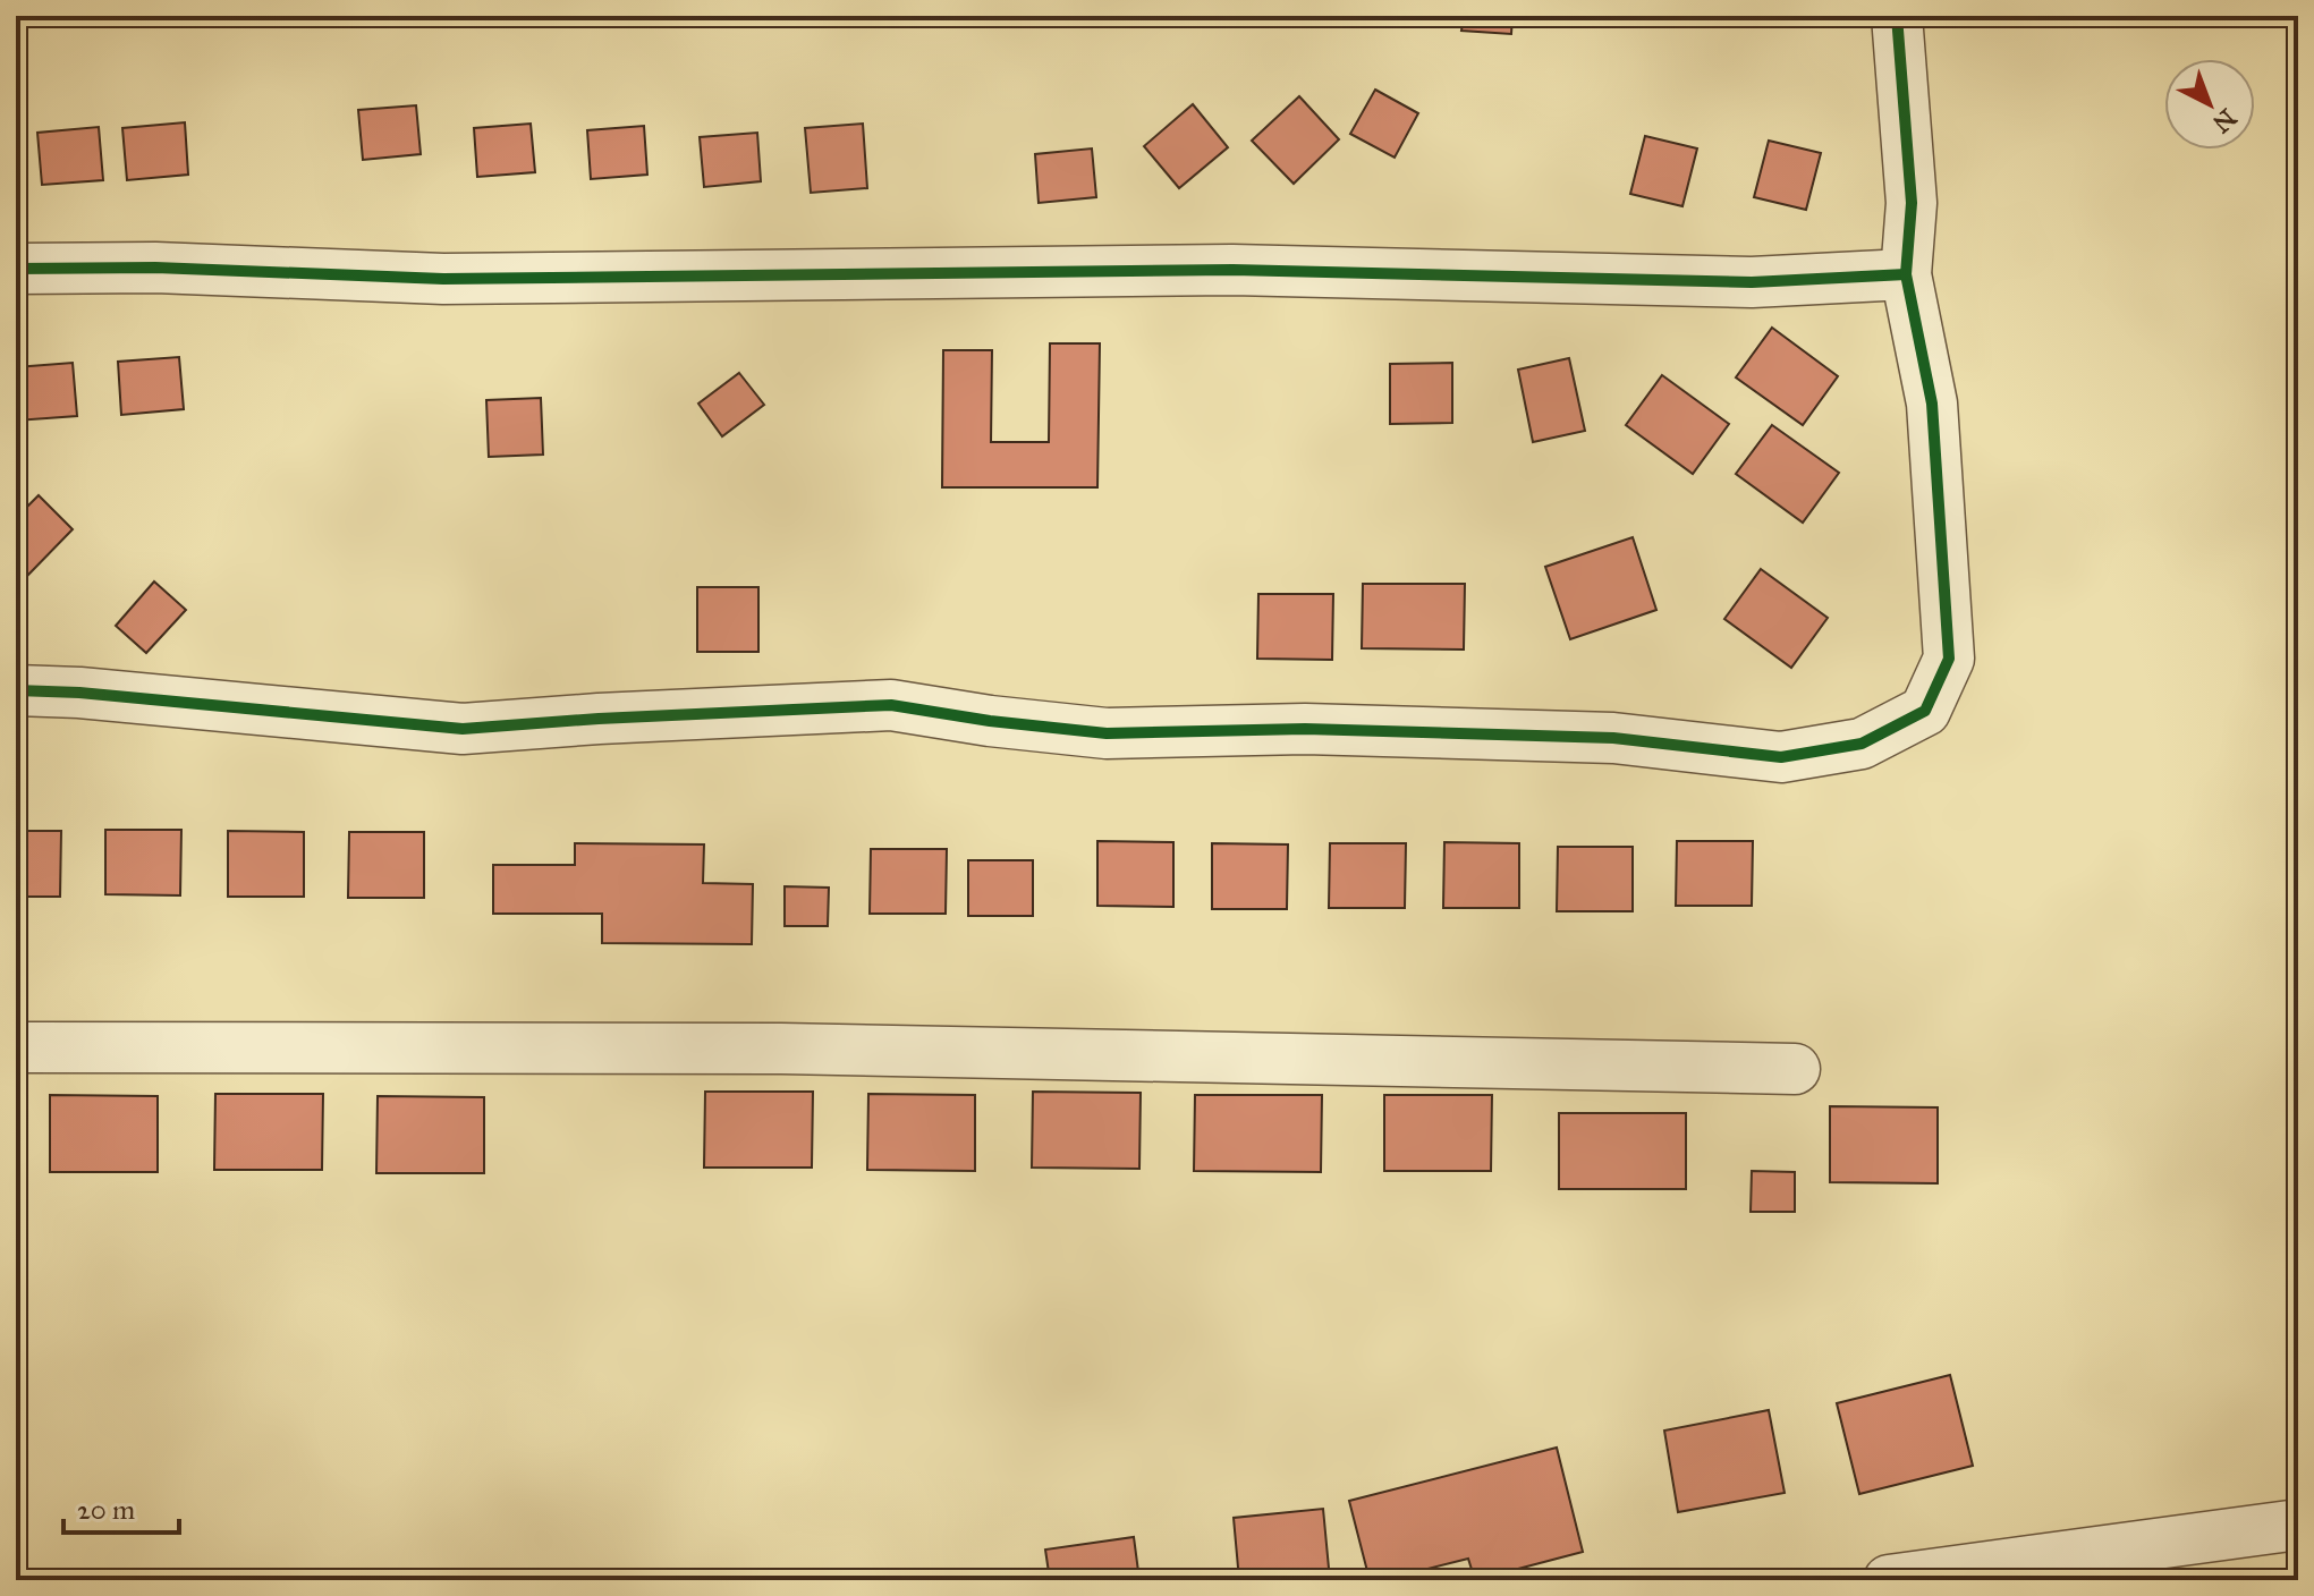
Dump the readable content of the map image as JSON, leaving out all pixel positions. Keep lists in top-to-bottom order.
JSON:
{
  "scale_bar": "20 m",
  "north": "bottom right"
}
